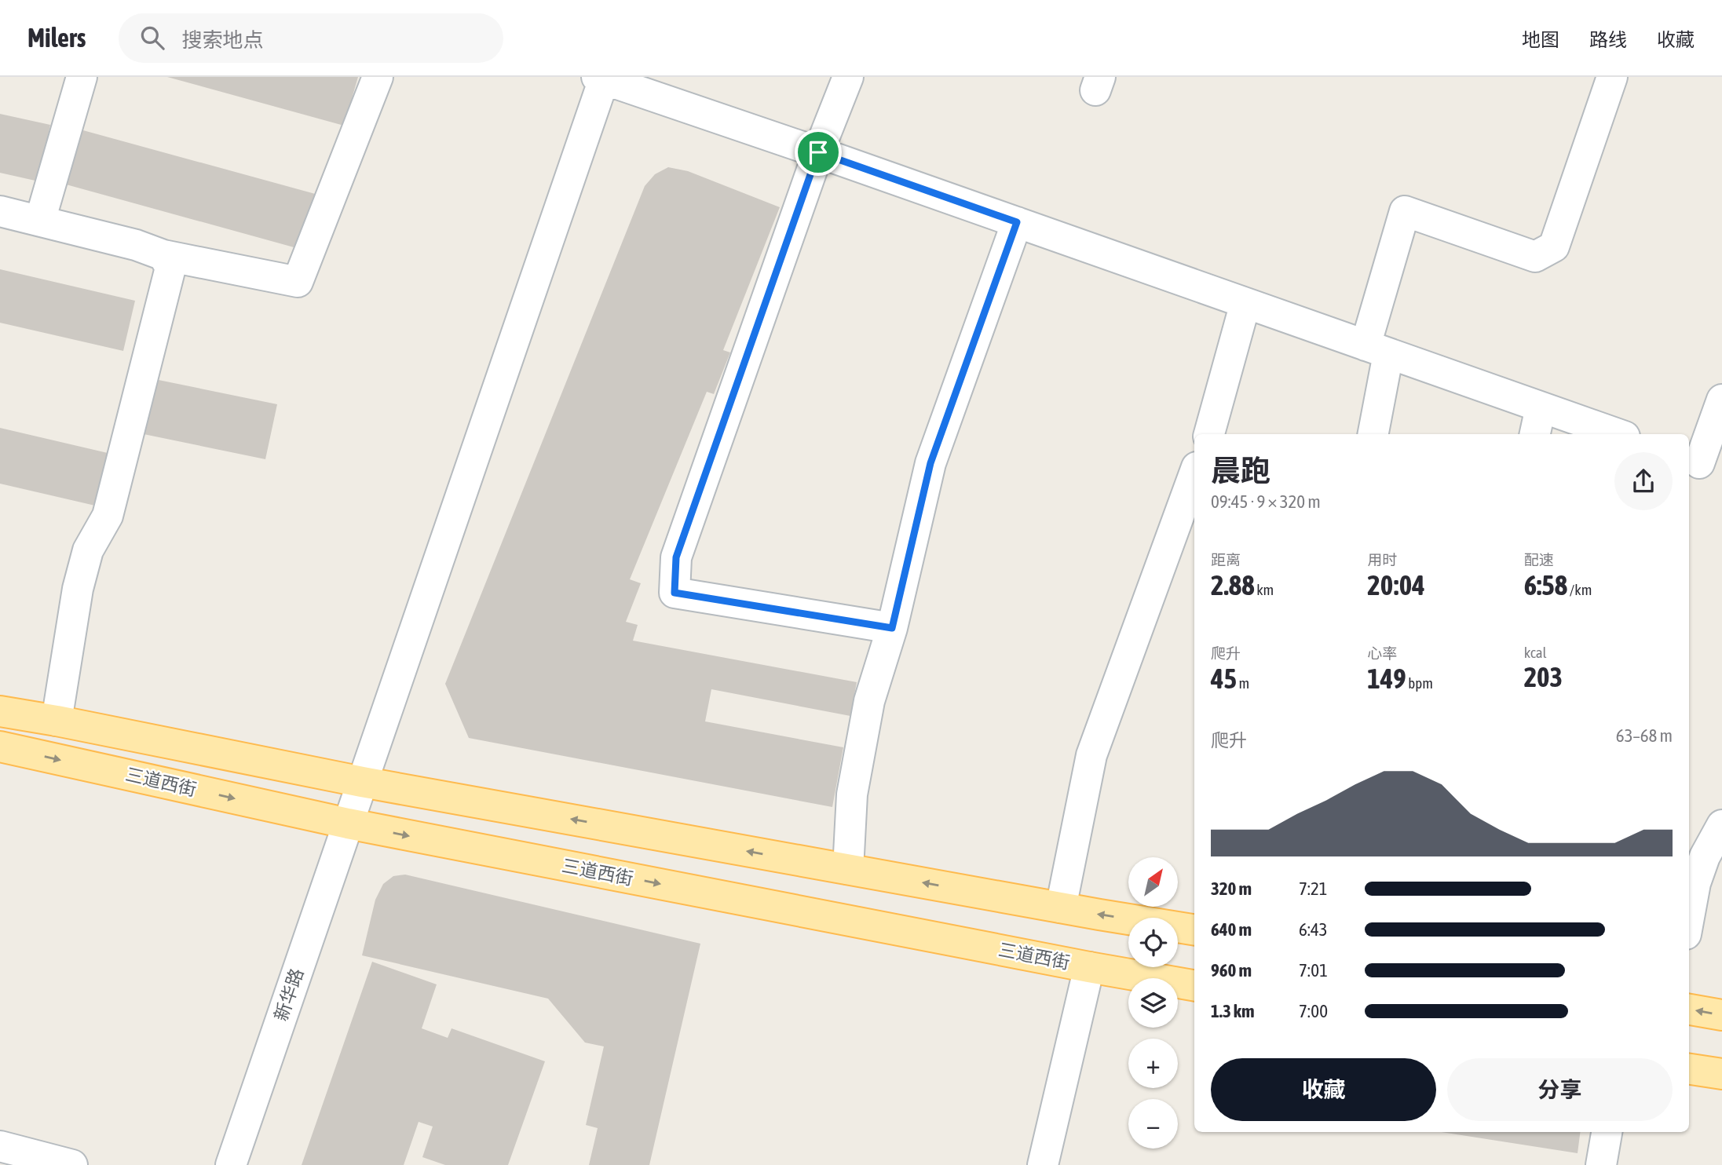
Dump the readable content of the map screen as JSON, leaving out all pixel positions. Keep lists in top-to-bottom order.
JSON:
{
  "streets": {
    "main road": ["三道西街"],
    "street": ["新华路"]
  },
  "crossings": [
    ["三道西街", "新华路"]
  ],
  "north": "top right",
  "page": {
    "header": "Milers",
    "search": "搜索地点",
    "nav": ["地图", "路线", "收藏"],
    "heading": ["晨跑", "09:45 · 9 × 320 m"],
    "stats": [
      ["距离", "2.88 km"],
      ["用时", "20:04"],
      ["配速", "6:58 /km"],
      ["爬升", "45 m"],
      ["心率", "149 bpm"],
      ["kcal", "203"]
    ],
    "chart": ["爬升", "63–68 m"],
    "map_buttons": ["+", "−"],
    "list": [
      {
        "name": "320 m",
        "note": "7:21"
      },
      {
        "name": "640 m",
        "note": "6:43"
      },
      {
        "name": "960 m",
        "note": "7:01"
      },
      {
        "name": "1.3 km",
        "note": "7:00"
      }
    ],
    "buttons": ["收藏", "分享"]
  }
}
